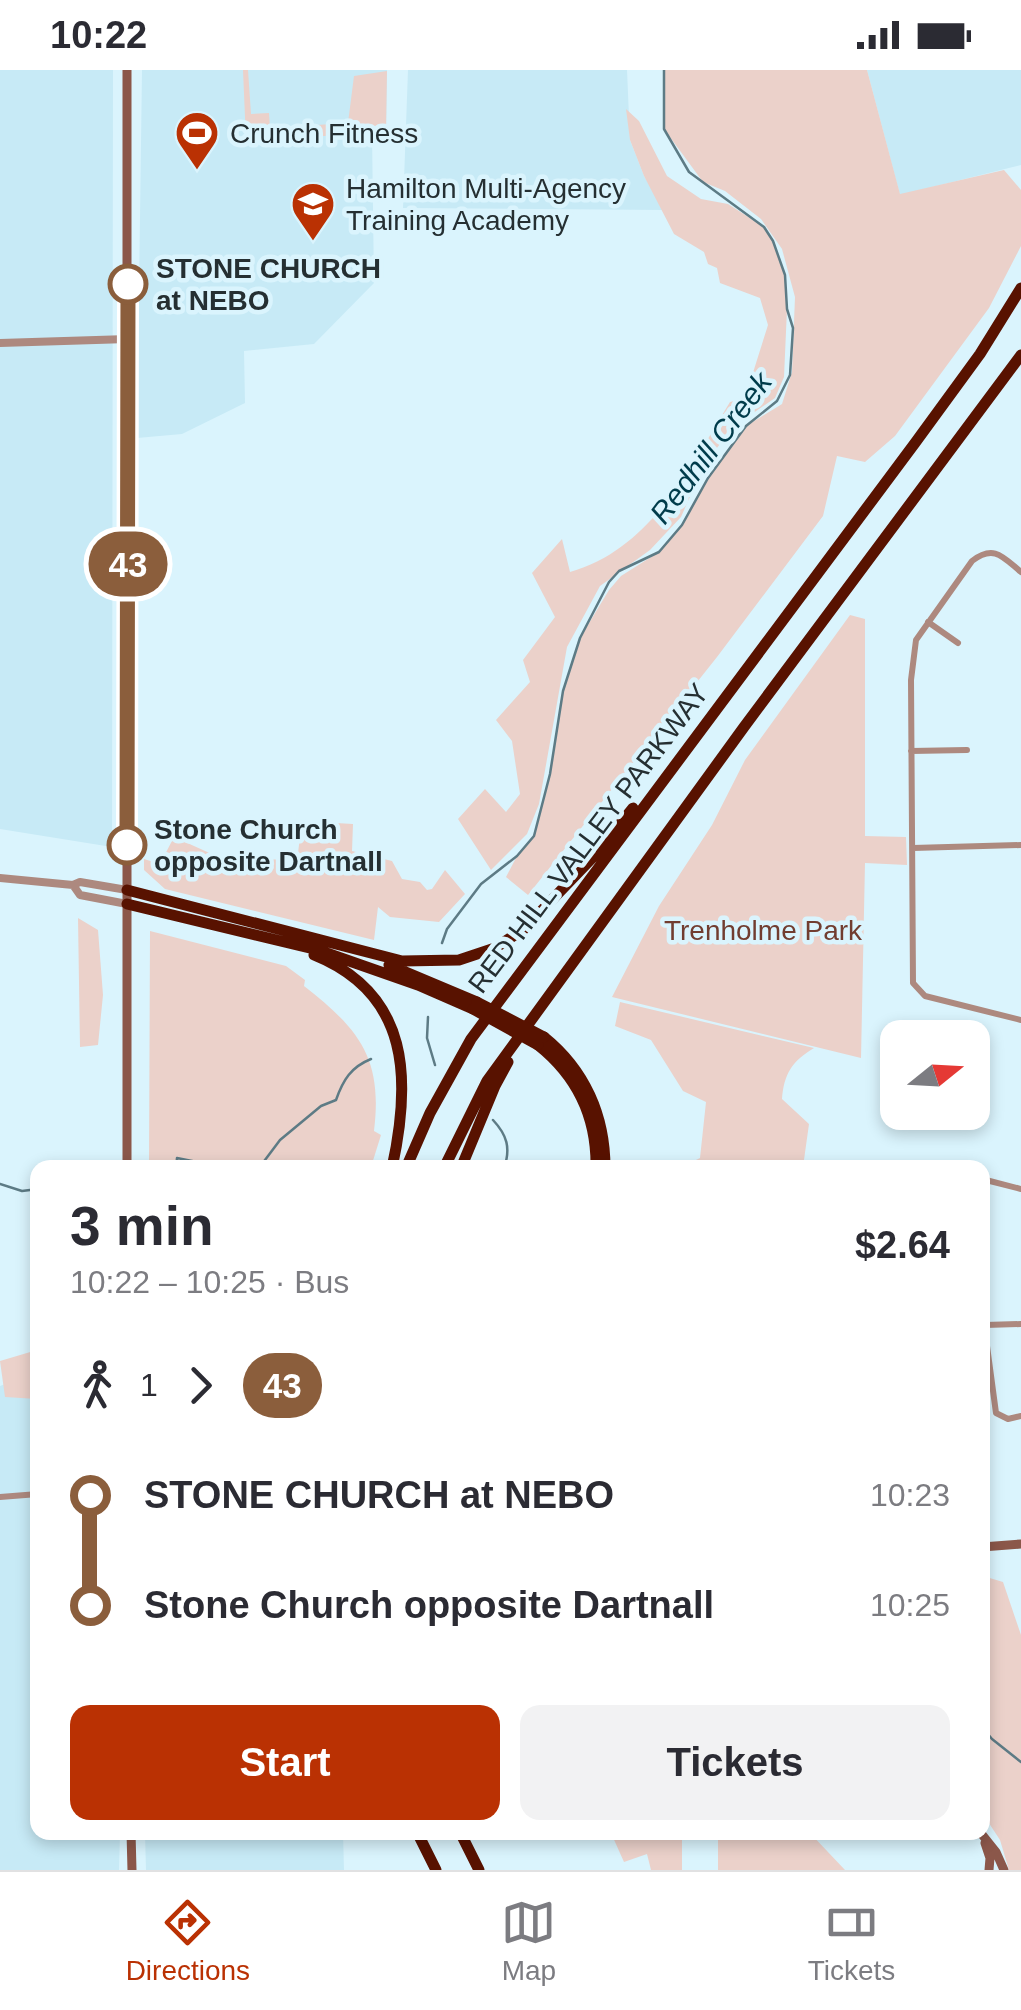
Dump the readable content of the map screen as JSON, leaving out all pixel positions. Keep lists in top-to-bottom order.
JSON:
{
  "streets": {
    "highway": ["RED HILL VALLEY PARKWAY"]
  },
  "water": ["Redhill Creek"],
  "parks": ["Trenholme Park"],
  "places": {
    "sports": ["Crunch Fitness"],
    "school or university": ["Hamilton Multi-Agency Training Academy"],
    "other": ["STONE CHURCH at NEBO", "Stone Church opposite Dartnall"]
  },
  "lines": ["bus line 43"],
  "north": "right",
  "page": {
    "status": "10:22",
    "on_map": "43",
    "heading": ["3 min", "10:22 – 10:25 · Bus", "$2.64"],
    "legs": ["1", "43"],
    "list": [
      {
        "name": "STONE CHURCH at NEBO",
        "value": "10:23"
      },
      {
        "name": "Stone Church opposite Dartnall",
        "value": "10:25"
      }
    ],
    "buttons": ["Start", "Tickets"],
    "tabs": ["Directions", "Map", "Tickets"]
  }
}
